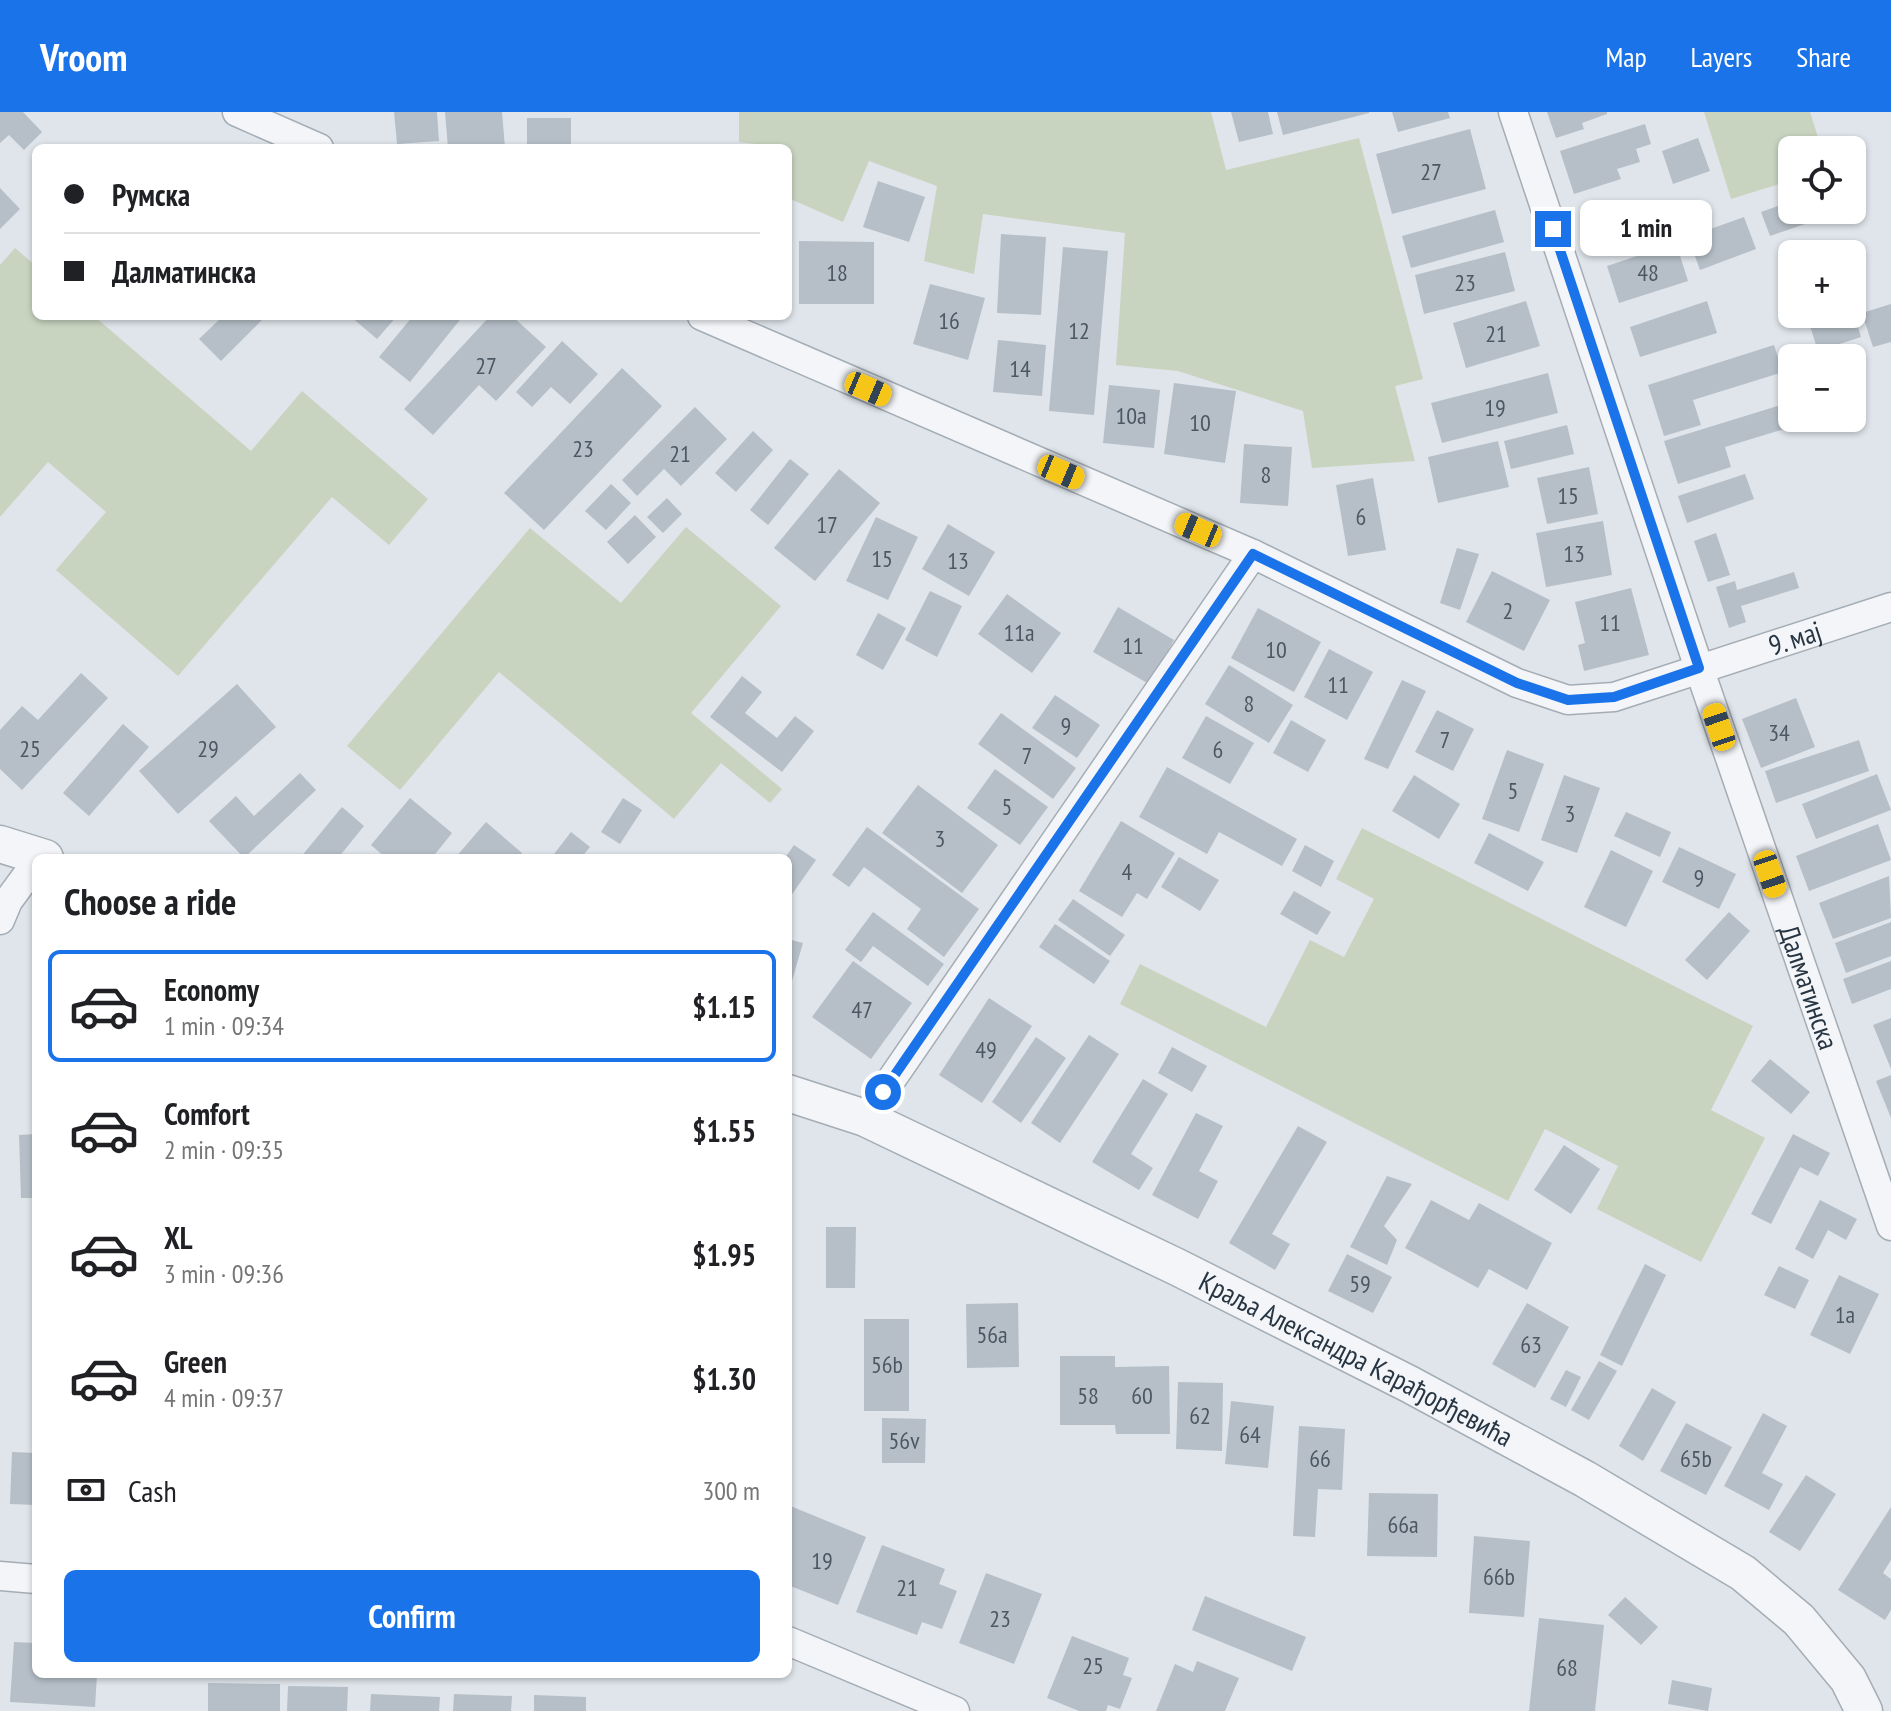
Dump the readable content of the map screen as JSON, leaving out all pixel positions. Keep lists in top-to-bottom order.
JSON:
{
  "streets": {
    "street": ["9. мај", "Далматинска", "Краља Александра Карађорђевића"]
  },
  "crossings": [
    ["9. мај", "Далматинска"]
  ],
  "house_numbers": [
    "27",
    "18",
    "48",
    "23",
    "16",
    "12",
    "21",
    "27",
    "14",
    "19",
    "10a",
    "10",
    "23",
    "21",
    "8",
    "15",
    "6",
    "17",
    "13",
    "15",
    "13",
    "2",
    "11",
    "11a",
    "11",
    "10",
    "11",
    "8",
    "9",
    "34",
    "7",
    "25",
    "29",
    "6",
    "7",
    "5",
    "5",
    "3",
    "3",
    "4",
    "9",
    "47",
    "49",
    "59",
    "1a",
    "56a",
    "63",
    "56b",
    "58",
    "60",
    "62",
    "64",
    "56v",
    "66",
    "65b",
    "66a",
    "19",
    "66b",
    "21",
    "23",
    "25",
    "68"
  ],
  "page": {
    "header": "Vroom",
    "nav": ["Map", "Layers", "Share"],
    "map_buttons": ["+", "−"],
    "banner": ["Румска", "Далматинска"],
    "bubble": "1 min",
    "heading": "Choose a ride",
    "list": [
      {
        "name": "Economy",
        "note": "1 min · 09:34",
        "value": "$1.15"
      },
      {
        "name": "Comfort",
        "note": "2 min · 09:35",
        "value": "$1.55"
      },
      {
        "name": "XL",
        "note": "3 min · 09:36",
        "value": "$1.95"
      },
      {
        "name": "Green",
        "note": "4 min · 09:37",
        "value": "$1.30"
      }
    ],
    "pay": ["Cash", "300 m"],
    "buttons": "Confirm"
  }
}
